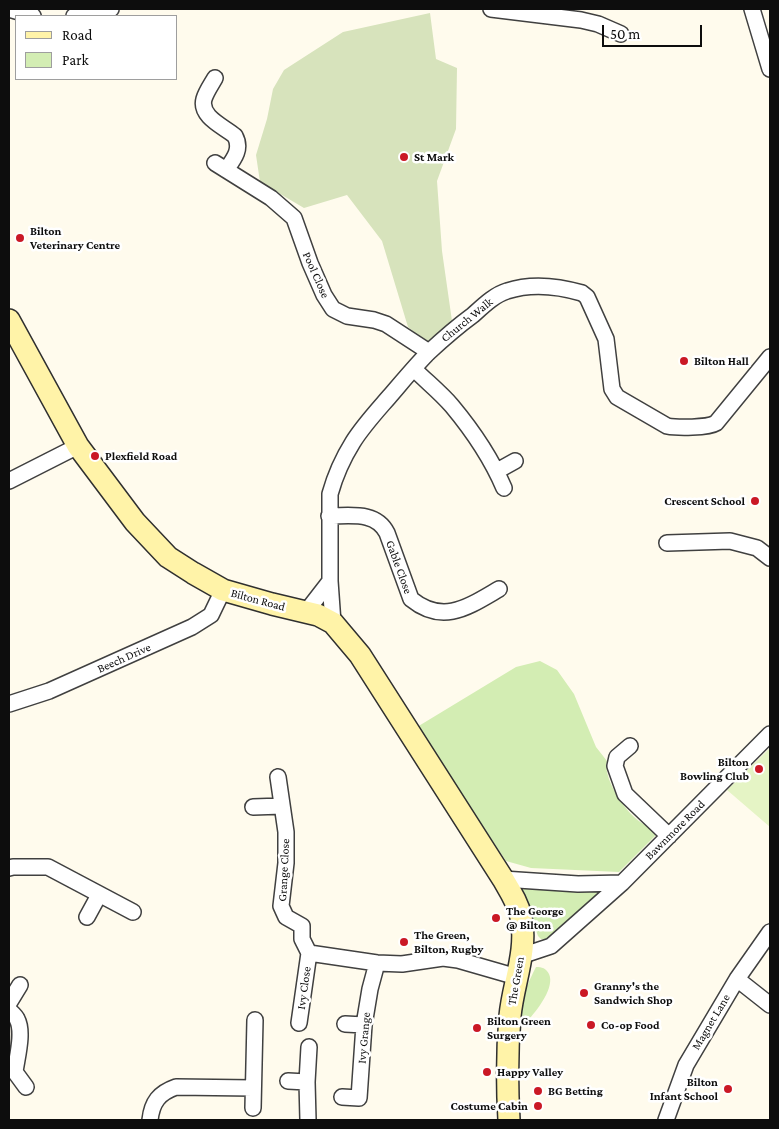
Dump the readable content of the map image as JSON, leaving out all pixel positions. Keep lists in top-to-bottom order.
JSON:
{
  "streets": {
    "main road": ["Bilton Road", "The Green"],
    "street": [
      "Pool Close",
      "Church Walk",
      "Gable Close",
      "Beech Drive",
      "Bawnmore Road",
      "Grange Close",
      "Ivy Close",
      "Magnet Lane",
      "Ivy Grange"
    ]
  },
  "crossings": [
    ["Pool Close", "Church Walk"],
    ["Church Walk", "Gable Close"],
    ["Church Walk", "Bilton Road"],
    ["Bilton Road", "Beech Drive"],
    ["Bilton Road", "The Green"],
    ["Bawnmore Road", "The Green"],
    ["Grange Close", "Ivy Close"]
  ],
  "places": [
    "St Mark",
    "Bilton Veterinary Centre",
    "Bilton Hall",
    "Plexfield Road",
    "Crescent School",
    "Bilton Bowling Club",
    "The George @ Bilton",
    "The Green, Bilton, Rugby",
    "Granny's the Sandwich Shop",
    "Co-op Food",
    "Bilton Green Surgery",
    "Happy Valley",
    "Bilton Infant School",
    "BG Betting",
    "Costume Cabin"
  ],
  "legend": ["Road", "Park"],
  "scale_bar": "50 m"
}
